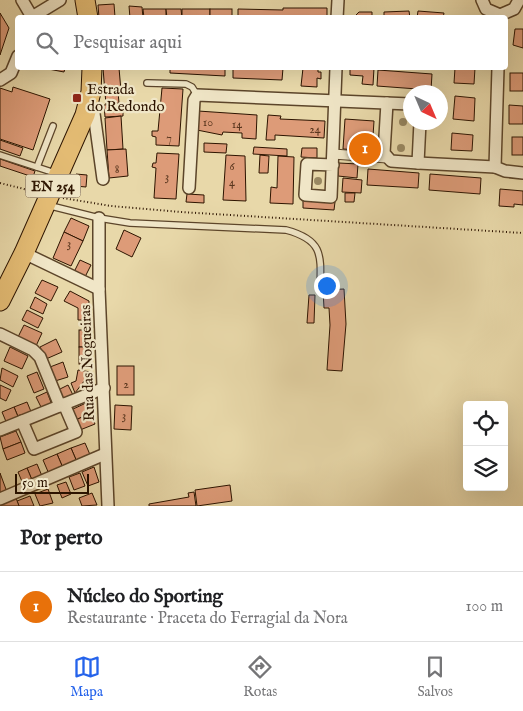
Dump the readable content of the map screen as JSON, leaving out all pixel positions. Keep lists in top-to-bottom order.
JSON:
{
  "streets": {
    "main road": ["EN 254"],
    "street": ["Rua das Nogueiras"]
  },
  "places": {
    "transit": ["Estrada do Redondo"]
  },
  "house_numbers": [
    "10",
    "14",
    "24",
    "7",
    "6",
    "8",
    "3",
    "4",
    "3",
    "2",
    "3"
  ],
  "scale_bar": "50 m",
  "north": "bottom right",
  "page": {
    "search": "Pesquisar aqui",
    "pins": "1",
    "scale": "50 m",
    "heading": "Por perto",
    "list": [
      {
        "mark": "1",
        "name": "Núcleo do Sporting",
        "note": "Restaurante · Praceta do Ferragial da Nora",
        "value": "100 m"
      }
    ],
    "nav": ["Mapa", "Rotas", "Salvos"]
  }
}
